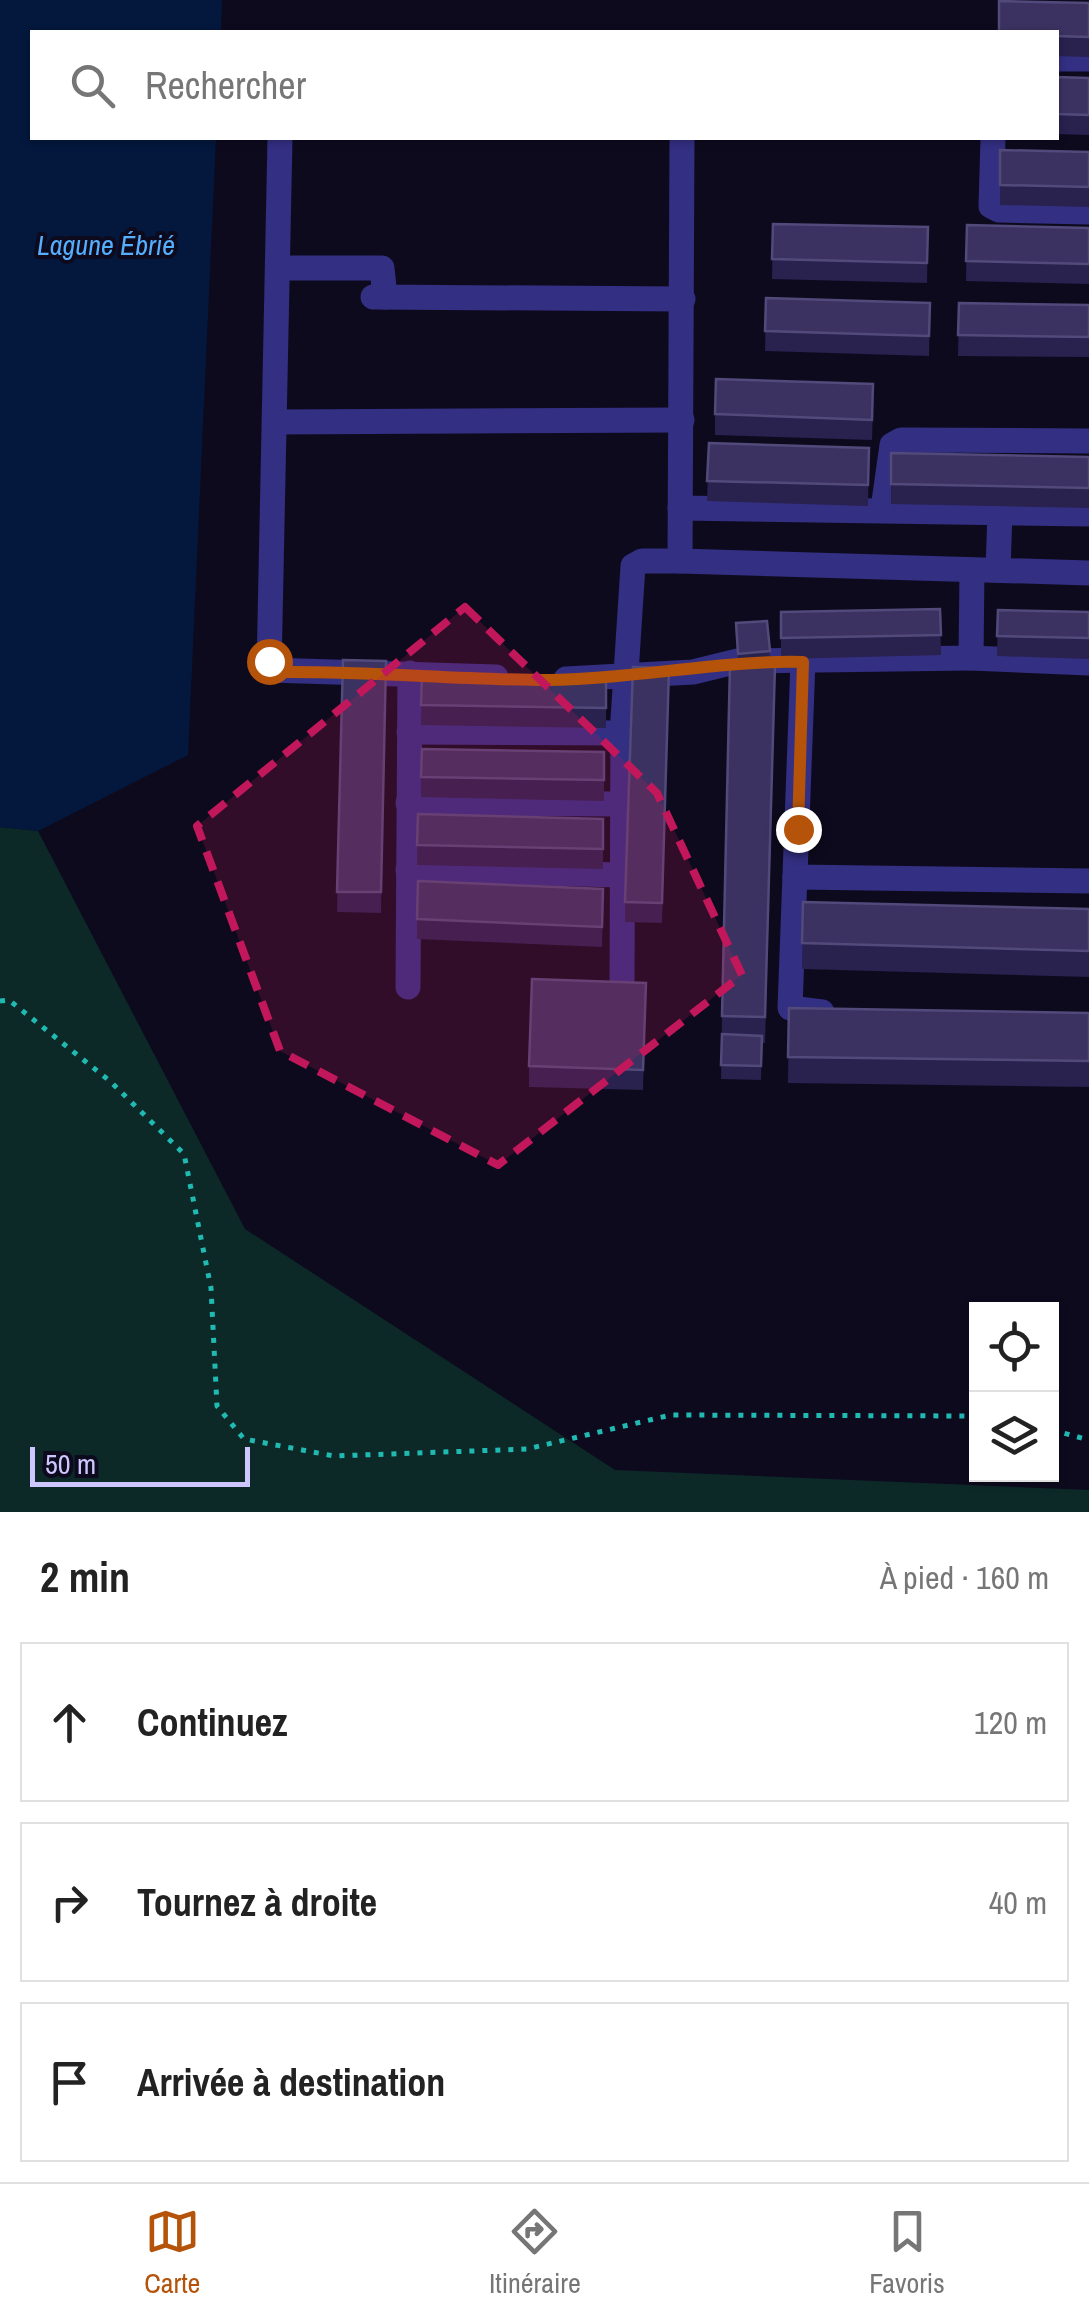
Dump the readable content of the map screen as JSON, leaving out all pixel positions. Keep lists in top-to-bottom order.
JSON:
{
  "water": ["Lagune Ébrié"],
  "scale_bar": "50 m",
  "page": {
    "search": "Rechercher",
    "scale": "50 m",
    "heading": ["2 min", "À pied · 160 m"],
    "list": [
      ["Continuez", "120 m"],
      ["Tournez à droite", "40 m"],
      "Arrivée à destination"
    ],
    "nav": ["Carte", "Itinéraire", "Favoris"]
  }
}
